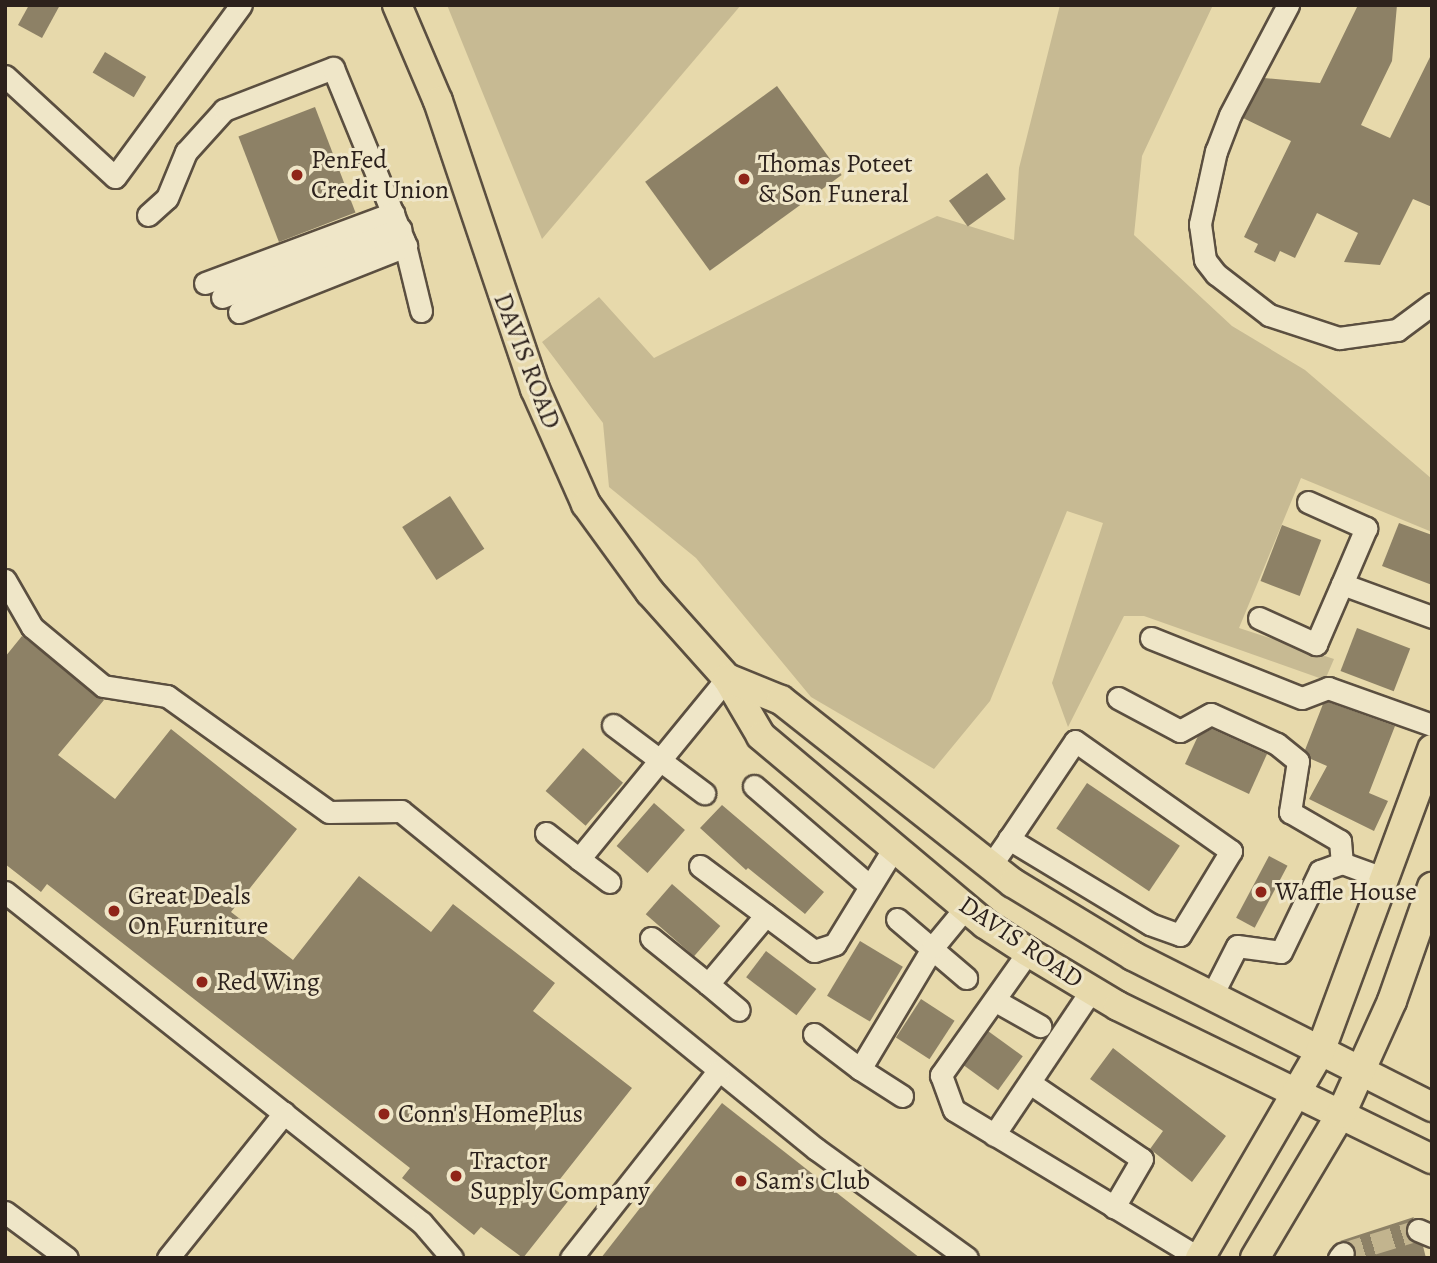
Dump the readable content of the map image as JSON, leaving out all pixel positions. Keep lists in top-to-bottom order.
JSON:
{
  "streets": {
    "main road": ["DAVIS ROAD"]
  },
  "places": [
    "PenFed Credit Union",
    "Thomas Poteet & Son Funeral",
    "Waffle House",
    "Great Deals On Furniture",
    "Red Wing",
    "Conn's HomePlus",
    "Tractor Supply Company",
    "Sam's Club"
  ]
}
